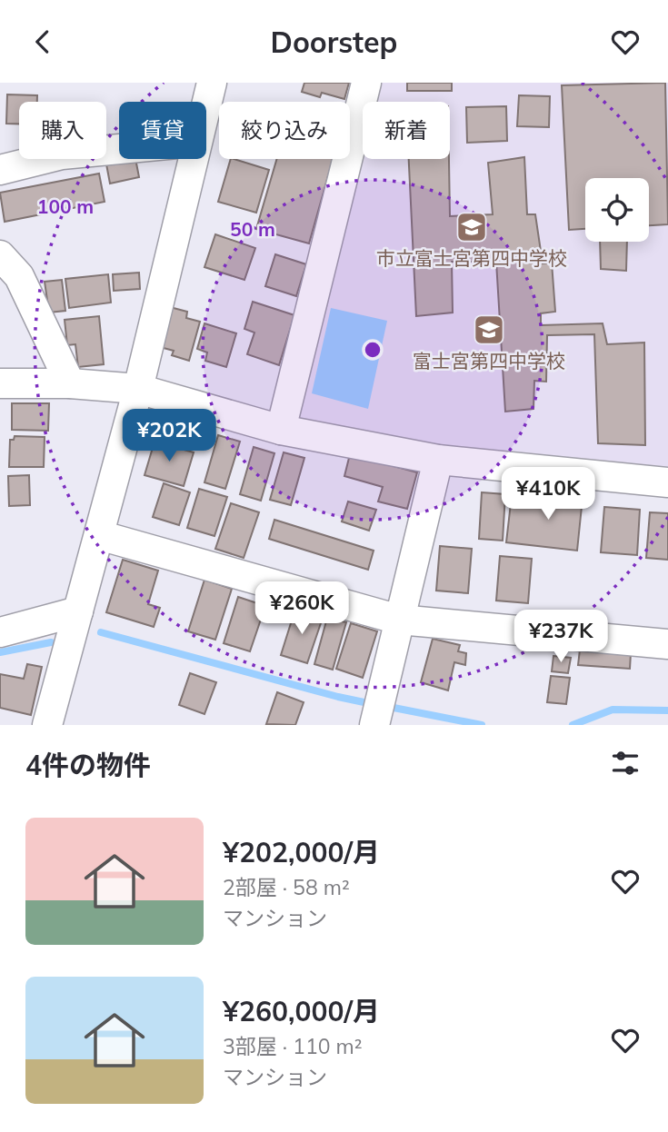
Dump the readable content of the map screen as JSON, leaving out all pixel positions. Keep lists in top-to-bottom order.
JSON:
{
  "places": {
    "school or university": ["市立富士宮第四中学校", "富士宮第四中学校"]
  },
  "page": {
    "header": "Doorstep",
    "chip": [
      "購入",
      "賃貸",
      "絞り込み",
      "新着"
    ],
    "price": [
      "¥202K",
      "¥410K",
      "¥260K",
      "¥237K"
    ],
    "heading": "4件の物件",
    "list": [
      {
        "name": "¥202,000/月",
        "note": "2部屋 · 58 m² · マンション"
      },
      {
        "name": "¥260,000/月",
        "note": "3部屋 · 110 m² · マンション"
      }
    ]
  },
  "rings": ["100 m", "50 m"]
}
